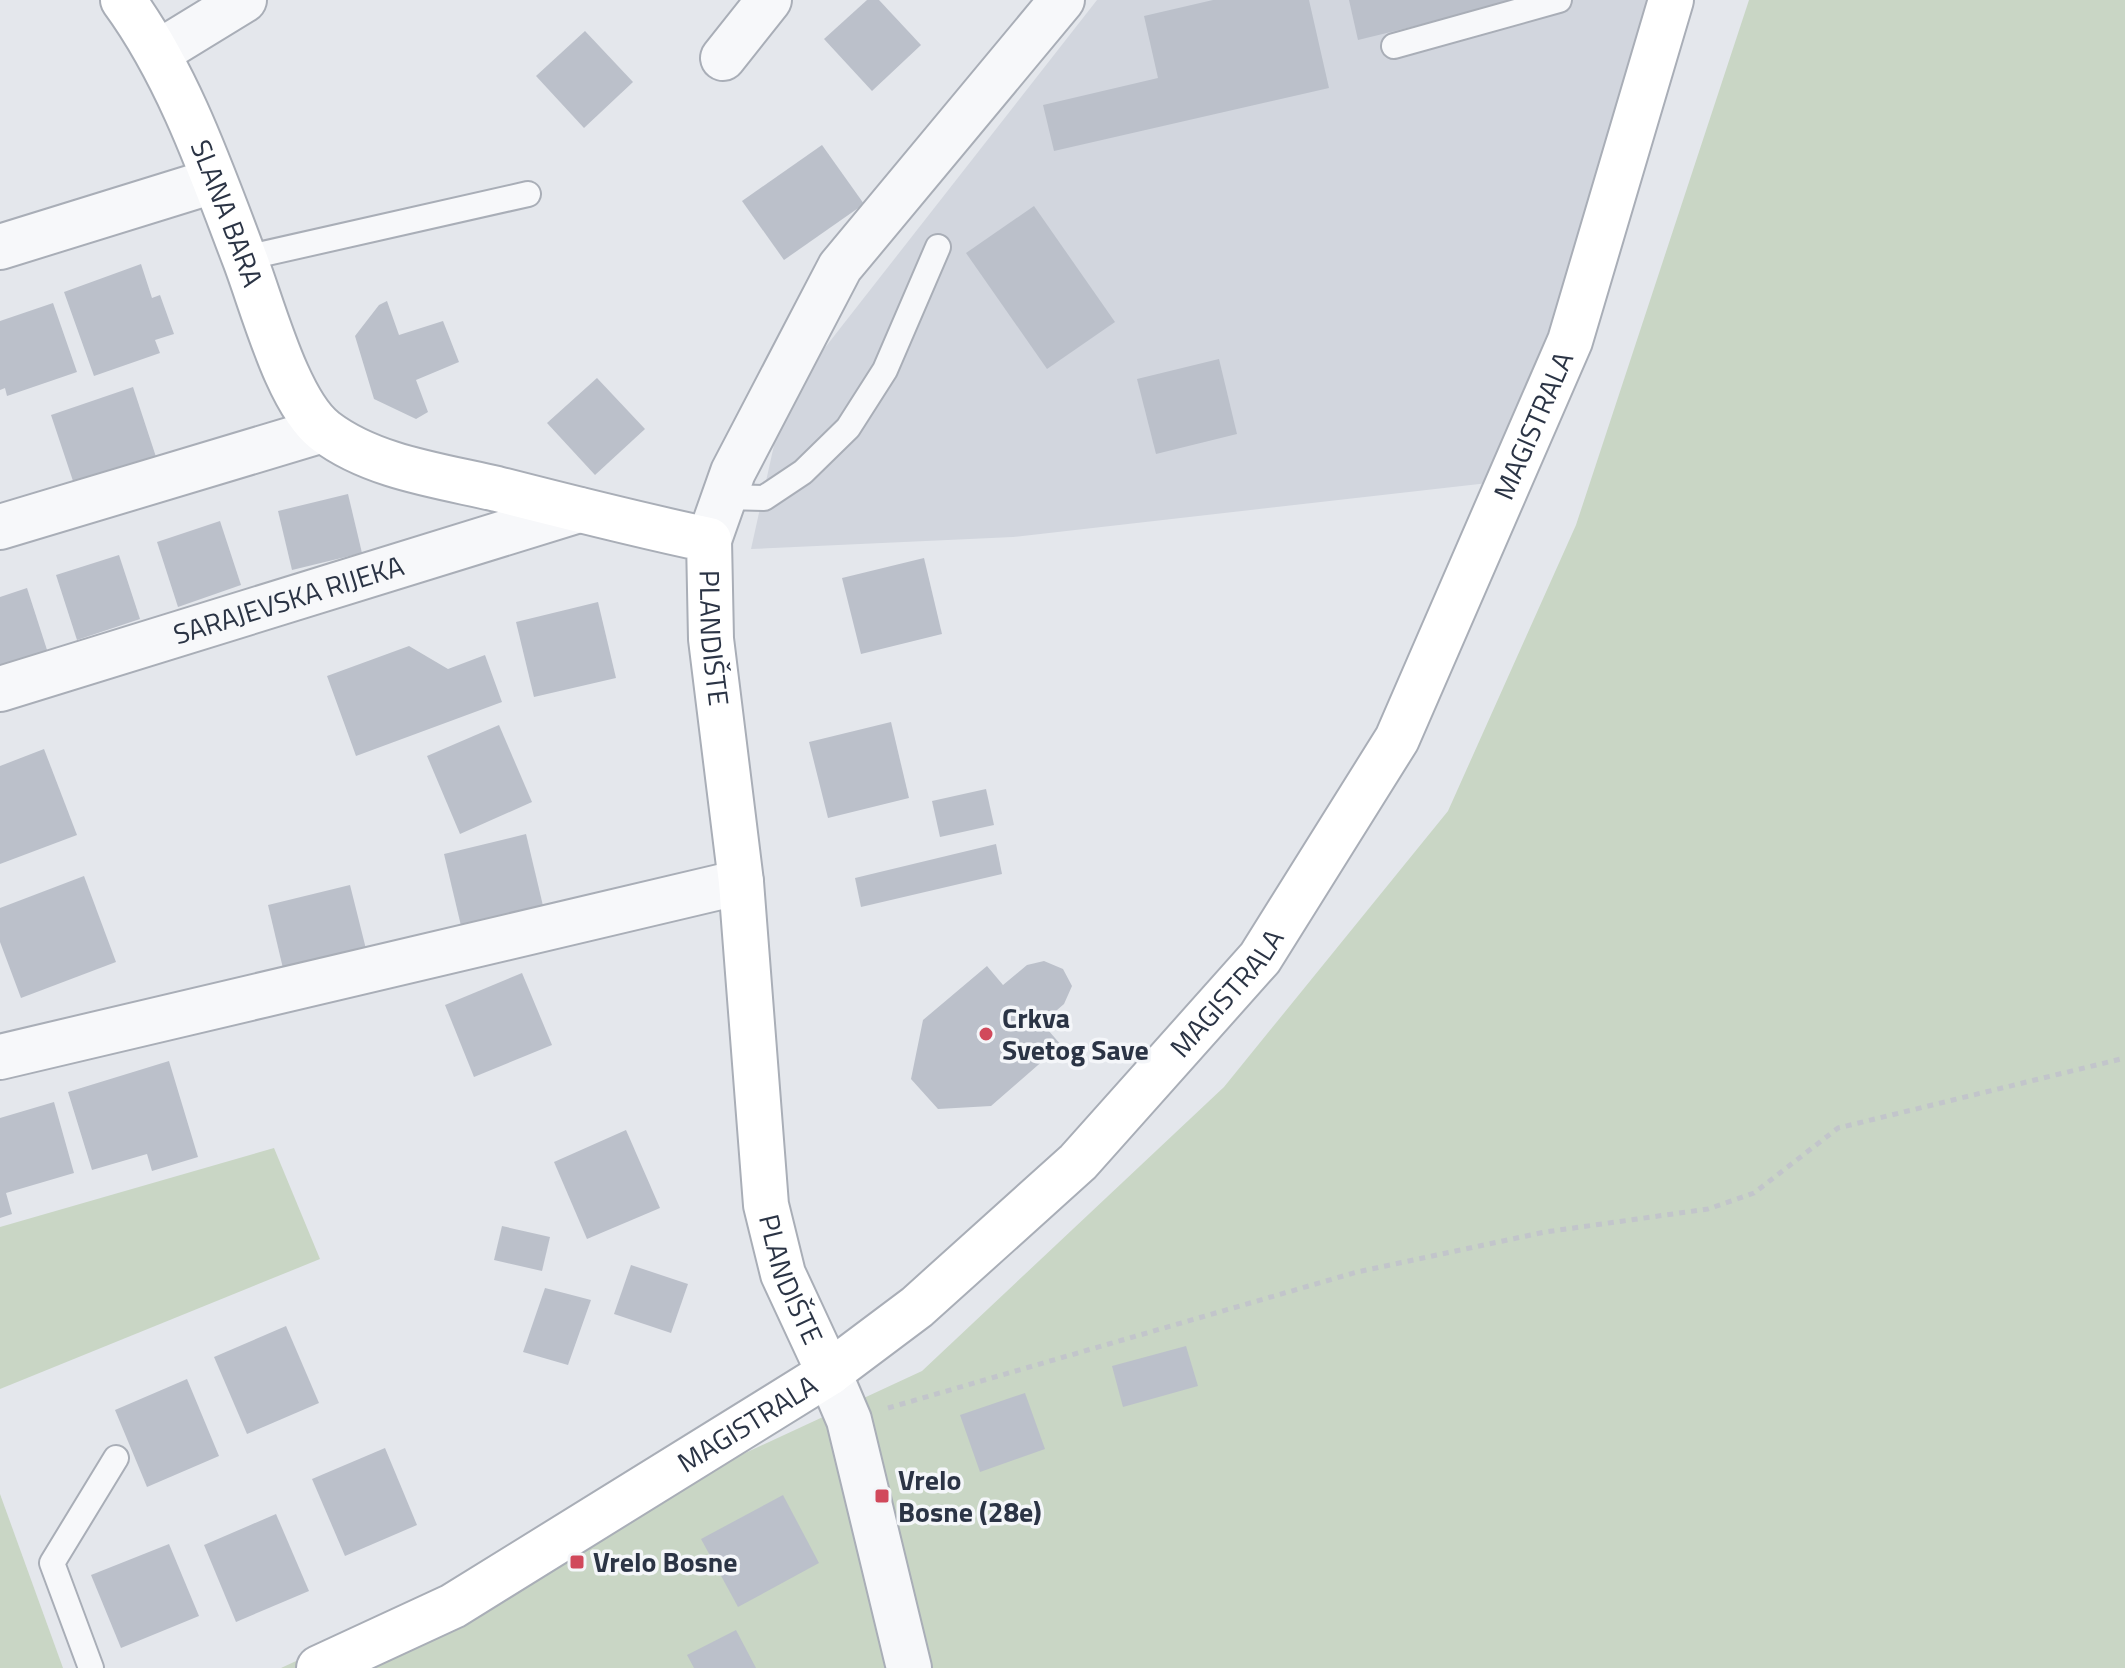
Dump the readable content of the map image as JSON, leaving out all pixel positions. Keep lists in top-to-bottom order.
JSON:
{
  "streets": {
    "main road": ["SLANA BARA", "MAGISTRALA", "PLANDIŠTE"],
    "street": ["SARAJEVSKA RIJEKA"]
  },
  "crossings": [
    ["SLANA BARA", "SARAJEVSKA RIJEKA"],
    ["SLANA BARA", "PLANDIŠTE"],
    ["MAGISTRALA", "PLANDIŠTE"]
  ],
  "places": {
    "other": ["Crkva Svetog Save"],
    "transit": ["Vrelo Bosne (28e)", "Vrelo Bosne"]
  }
}
